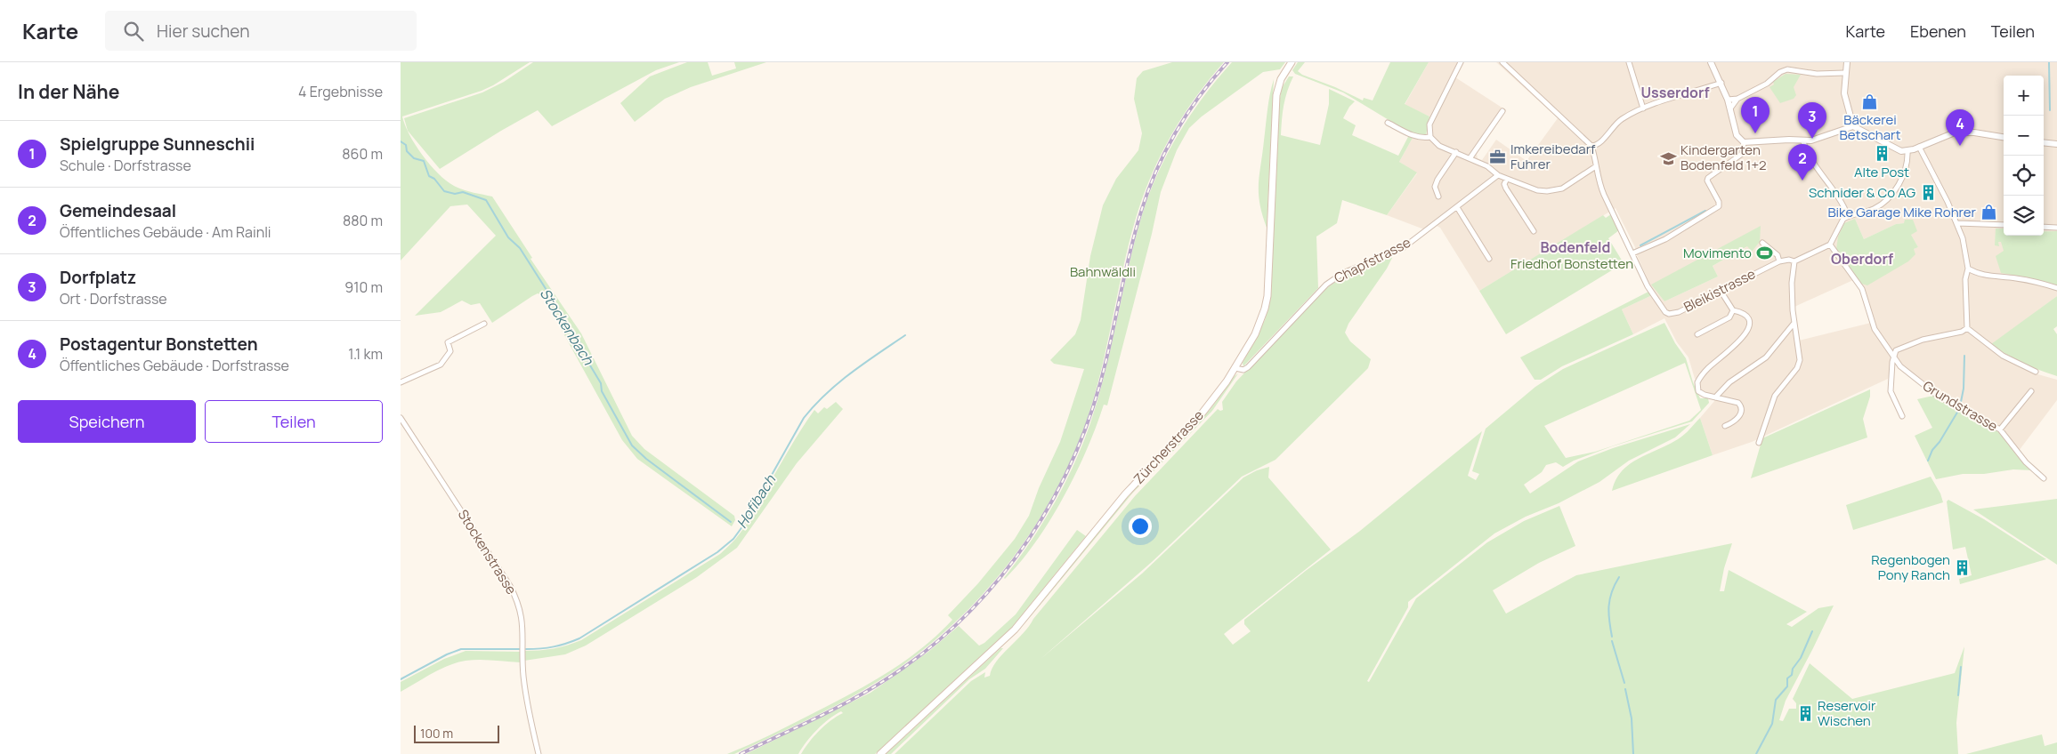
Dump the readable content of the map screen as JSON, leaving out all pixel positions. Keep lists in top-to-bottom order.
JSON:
{
  "streets": {
    "main road": ["Zürcherstrasse"],
    "street": [
      "Chapfstrasse",
      "Bleikistrasse",
      "Grundstrasse",
      "Stockenstrasse"
    ]
  },
  "crossings": [
    ["Chapfstrasse", "Zürcherstrasse"]
  ],
  "districts": ["Usserdorf", "Bodenfeld", "Oberdorf"],
  "water": ["Stockenbach", "Hofibach"],
  "parks": ["Friedhof Bonstetten", "Bahnwäldli"],
  "places": {
    "shop": ["Bäckerei Betschart", "Bike Garage Mike Rohrer"],
    "building": [
      "Alte Post",
      "Schnider & Co AG",
      "Regenbogen Pony Ranch",
      "Reservoir Wischen"
    ],
    "office": ["Imkereibedarf Fuhrer"],
    "school or university": ["Kindergarten Bodenfeld 1+2"],
    "sports": ["Movimento"]
  },
  "scale_bar": "100 m",
  "page": {
    "header": "Karte",
    "search": "Hier suchen",
    "nav": ["Karte", "Ebenen", "Teilen"],
    "heading": ["In der Nähe", "4 Ergebnisse"],
    "map_buttons": ["+", "−"],
    "pins": [
      "1",
      "3",
      "4",
      "2"
    ],
    "list": [
      {
        "mark": "1",
        "name": "Spielgruppe Sunneschii",
        "note": "Schule · Dorfstrasse",
        "value": "860 m"
      },
      {
        "mark": "2",
        "name": "Gemeindesaal",
        "note": "Öffentliches Gebäude · Am Rainli",
        "value": "880 m"
      },
      {
        "mark": "3",
        "name": "Dorfplatz",
        "note": "Ort · Dorfstrasse",
        "value": "910 m"
      },
      {
        "mark": "4",
        "name": "Postagentur Bonstetten",
        "note": "Öffentliches Gebäude · Dorfstrasse",
        "value": "1.1 km"
      }
    ],
    "buttons": ["Speichern", "Teilen"],
    "scale": "100 m"
  }
}
